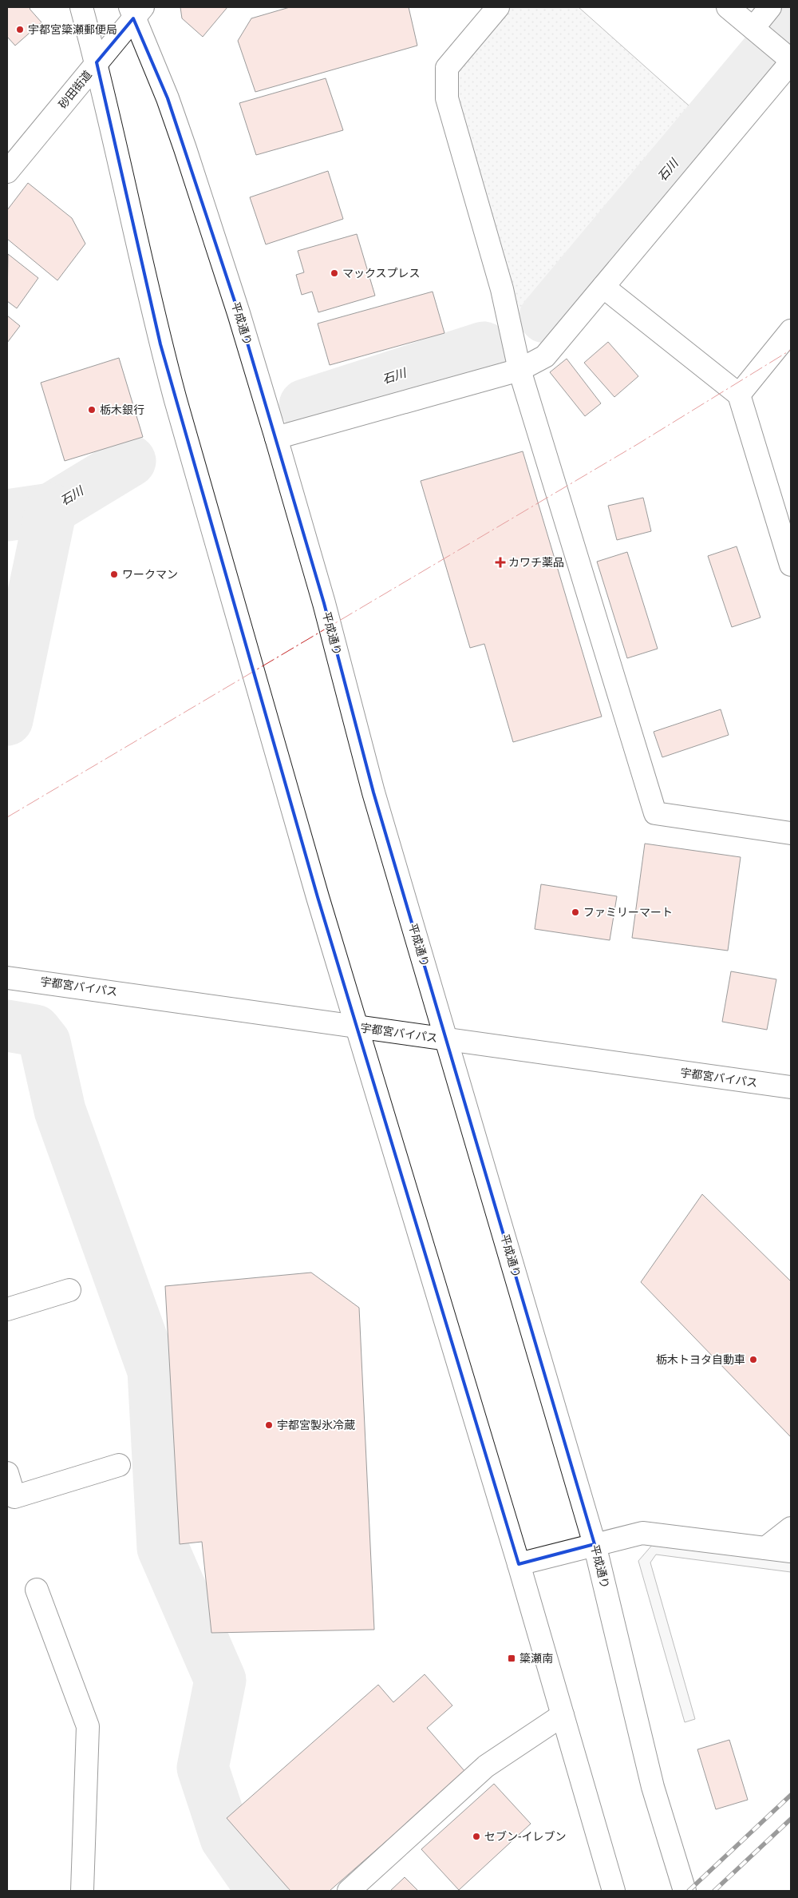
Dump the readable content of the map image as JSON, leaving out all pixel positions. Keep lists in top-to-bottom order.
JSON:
{
  "streets": {
    "main road": ["砂田街道", "平成通り", "宇都宮バイパス"]
  },
  "crossings": [
    ["砂田街道", "平成通り"],
    ["平成通り", "宇都宮バイパス"]
  ],
  "water": ["石川"],
  "places": {
    "other": [
      "宇都宮簗瀬郵便局",
      "マックスプレス",
      "栃木銀行",
      "ワークマン",
      "ファミリーマート",
      "栃木トヨタ自動車",
      "宇都宮製氷冷蔵",
      "セブン-イレブン"
    ],
    "health": ["カワチ薬品"],
    "transit": ["簗瀬南"]
  }
}
